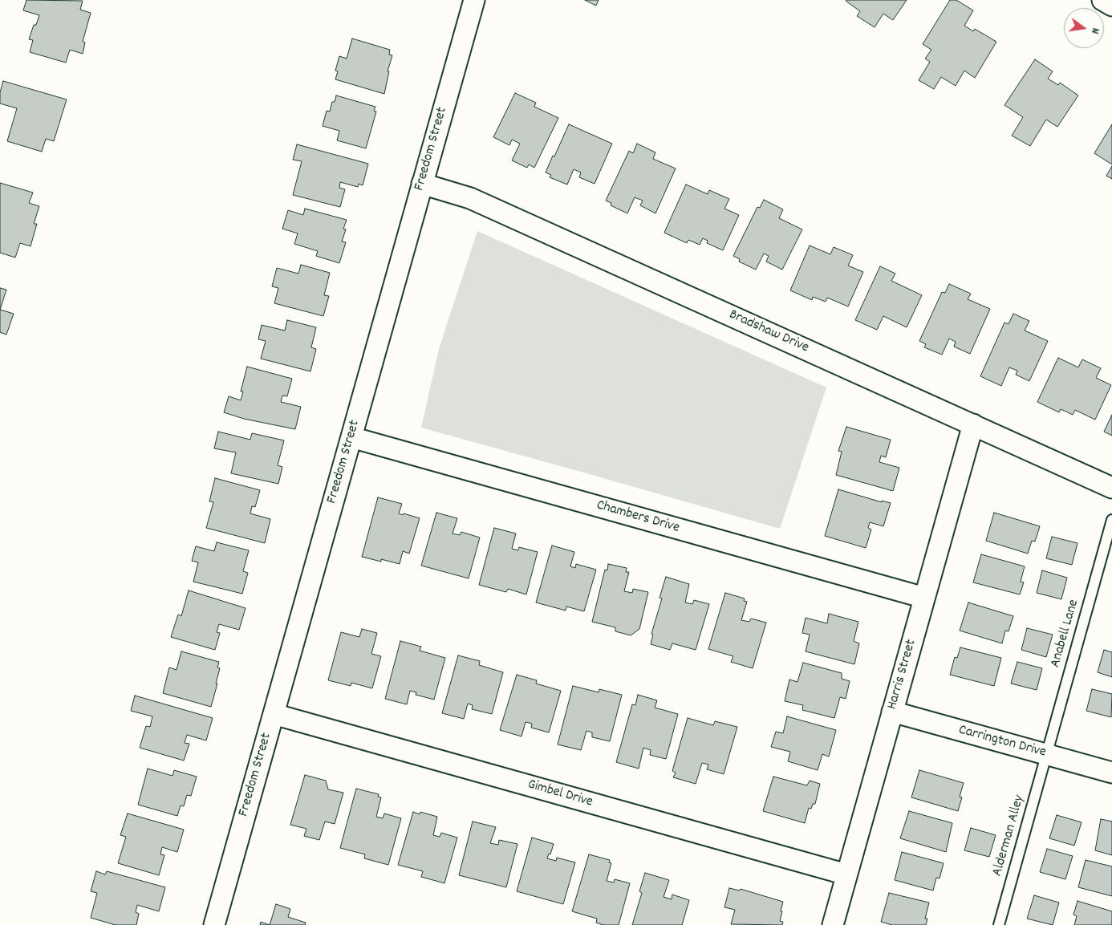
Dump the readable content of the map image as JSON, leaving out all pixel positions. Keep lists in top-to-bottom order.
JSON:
{
  "streets": {
    "street": [
      "Freedom Street",
      "Bradshaw Drive",
      "Chambers Drive",
      "Harris Street",
      "Carrington Drive",
      "Gimbel Drive"
    ],
    "lane": ["Anabell Lane", "Alderman Alley"]
  },
  "crossings": [
    ["Freedom Street", "Bradshaw Drive"],
    ["Freedom Street", "Chambers Drive"],
    ["Freedom Street", "Gimbel Drive"],
    ["Bradshaw Drive", "Harris Street"],
    ["Chambers Drive", "Harris Street"],
    ["Anabell Lane", "Carrington Drive"],
    ["Anabell Lane", "Alderman Alley"],
    ["Harris Street", "Carrington Drive"],
    ["Harris Street", "Gimbel Drive"],
    ["Carrington Drive", "Alderman Alley"]
  ],
  "north": "right"
}
